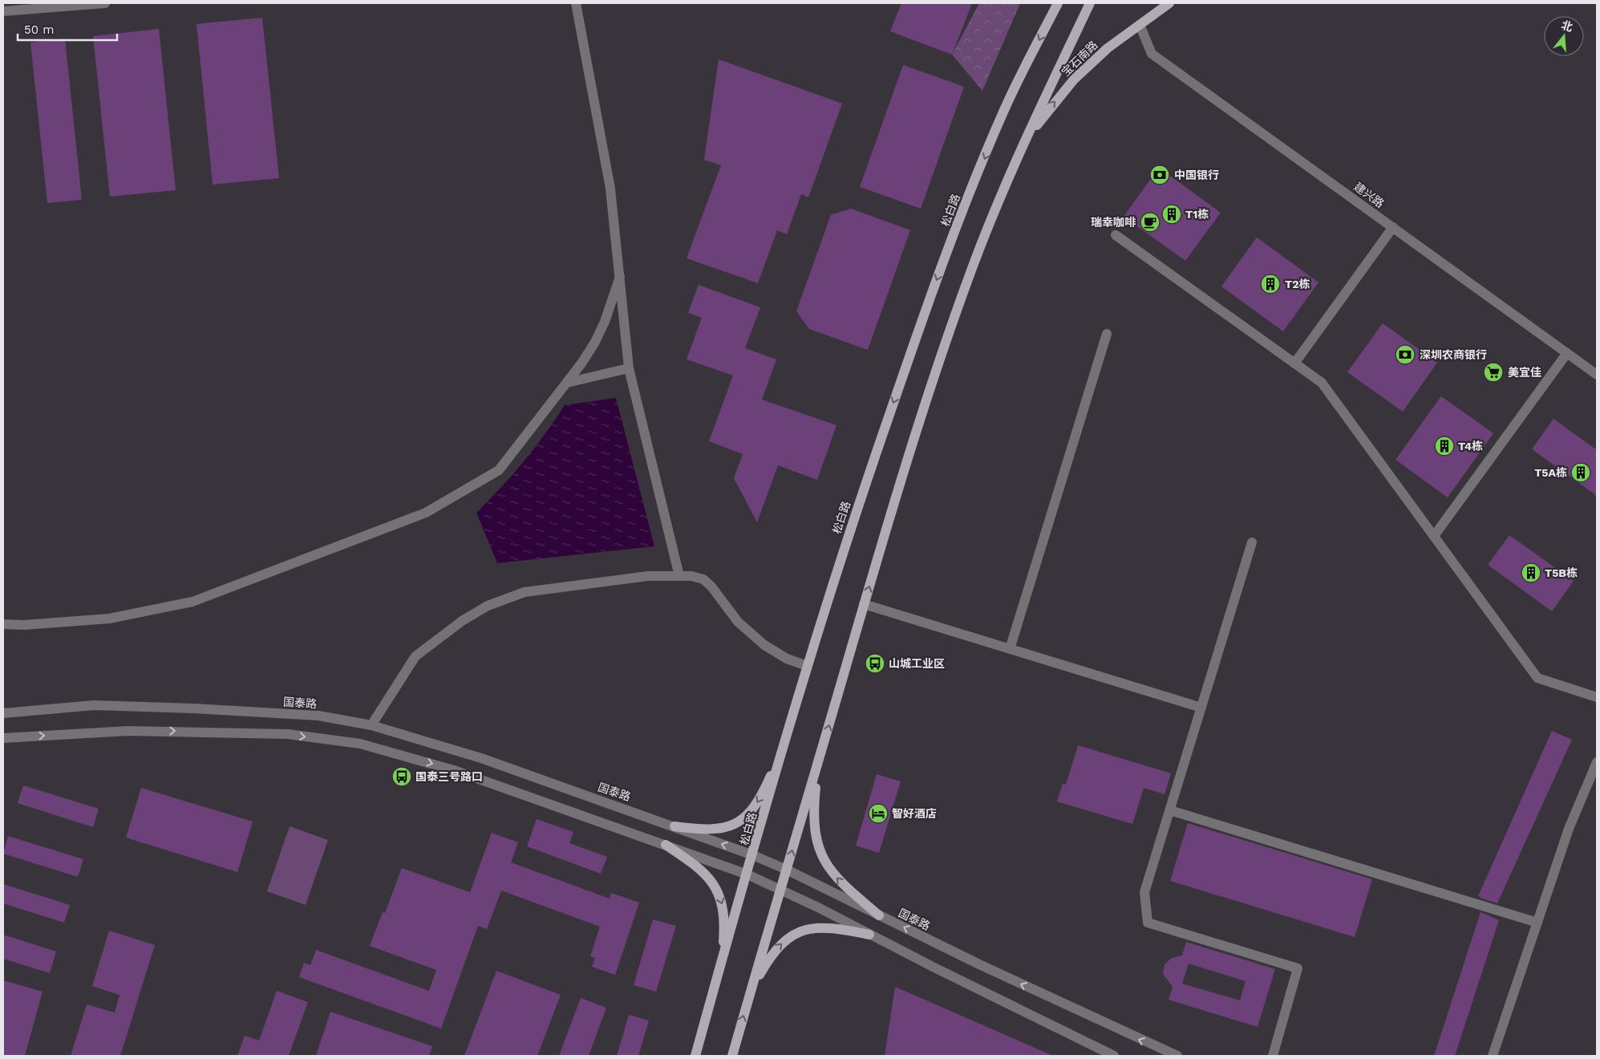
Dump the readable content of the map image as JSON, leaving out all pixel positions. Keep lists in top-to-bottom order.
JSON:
{
  "streets": {
    "main road": ["宝石南路", "松白路"],
    "street": ["建兴路", "国泰路"]
  },
  "crossings": [
    ["宝石南路", "建兴路"],
    ["松白路", "国泰路"]
  ],
  "places": {
    "bank": ["中国银行", "深圳农商银行"],
    "building": [
      "T1栋",
      "T2栋",
      "T4栋",
      "T5A栋",
      "T5B栋"
    ],
    "cafe": ["瑞幸咖啡"],
    "supermarket": ["美宜佳"],
    "bus stop": ["山城工业区", "国泰三号路口"],
    "hotel": ["智好酒店"]
  },
  "scale_bar": "50 m",
  "north": "top"
}
